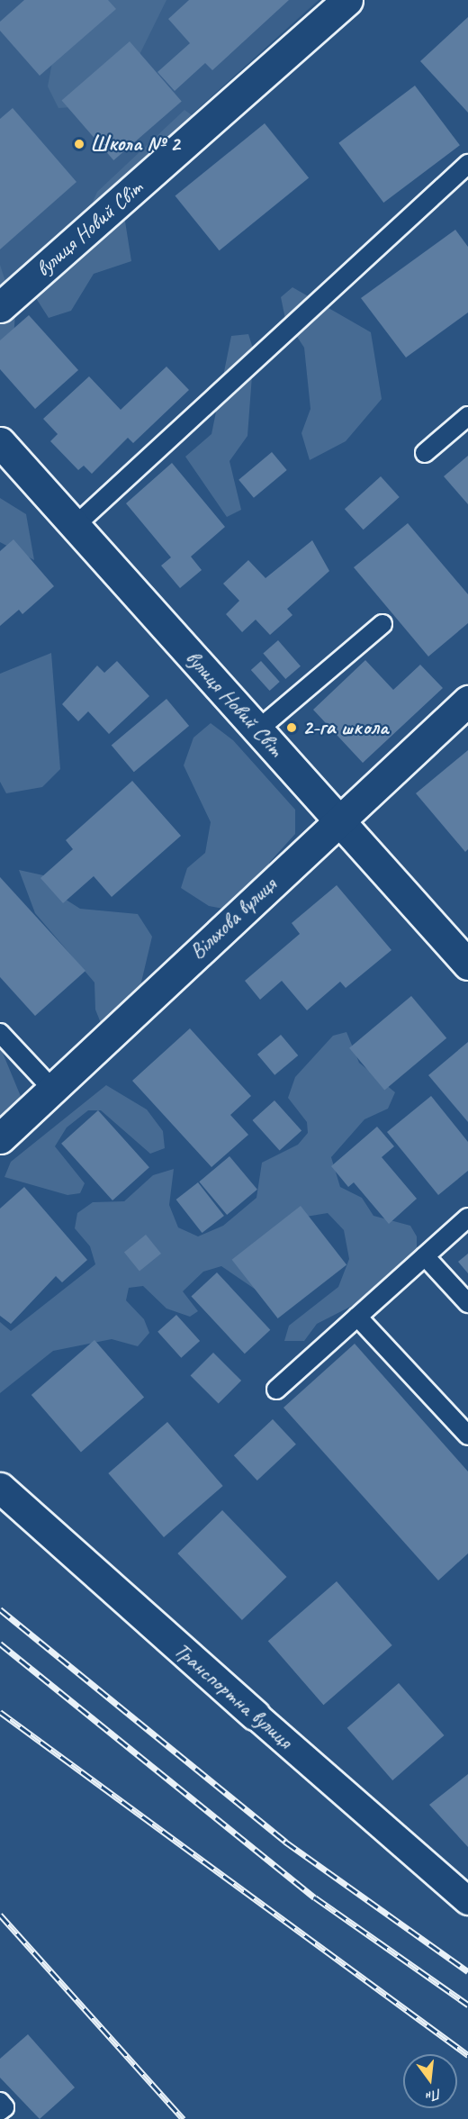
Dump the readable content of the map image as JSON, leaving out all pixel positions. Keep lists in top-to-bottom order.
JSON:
{
  "streets": {
    "street": ["вулиця Новий Світ", "Вільхова вулиця", "Транспортна вулиця"]
  },
  "crossings": [
    ["вулиця Новий Світ", "Вільхова вулиця"]
  ],
  "places": ["Школа № 2", "2-га школа"],
  "north": "bottom"
}
